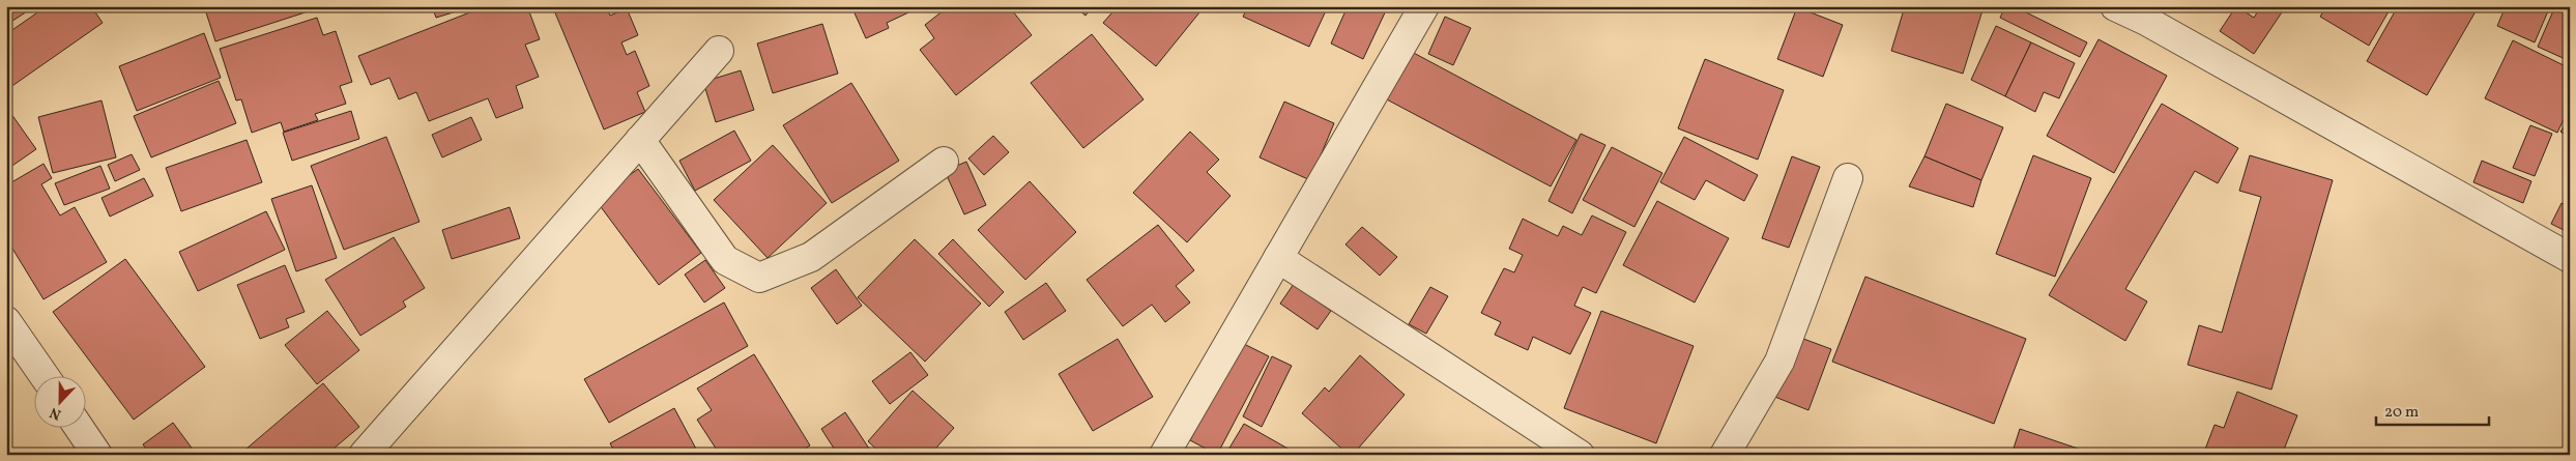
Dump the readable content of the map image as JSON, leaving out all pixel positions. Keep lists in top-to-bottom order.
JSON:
{
  "scale_bar": "20 m",
  "north": "bottom"
}
